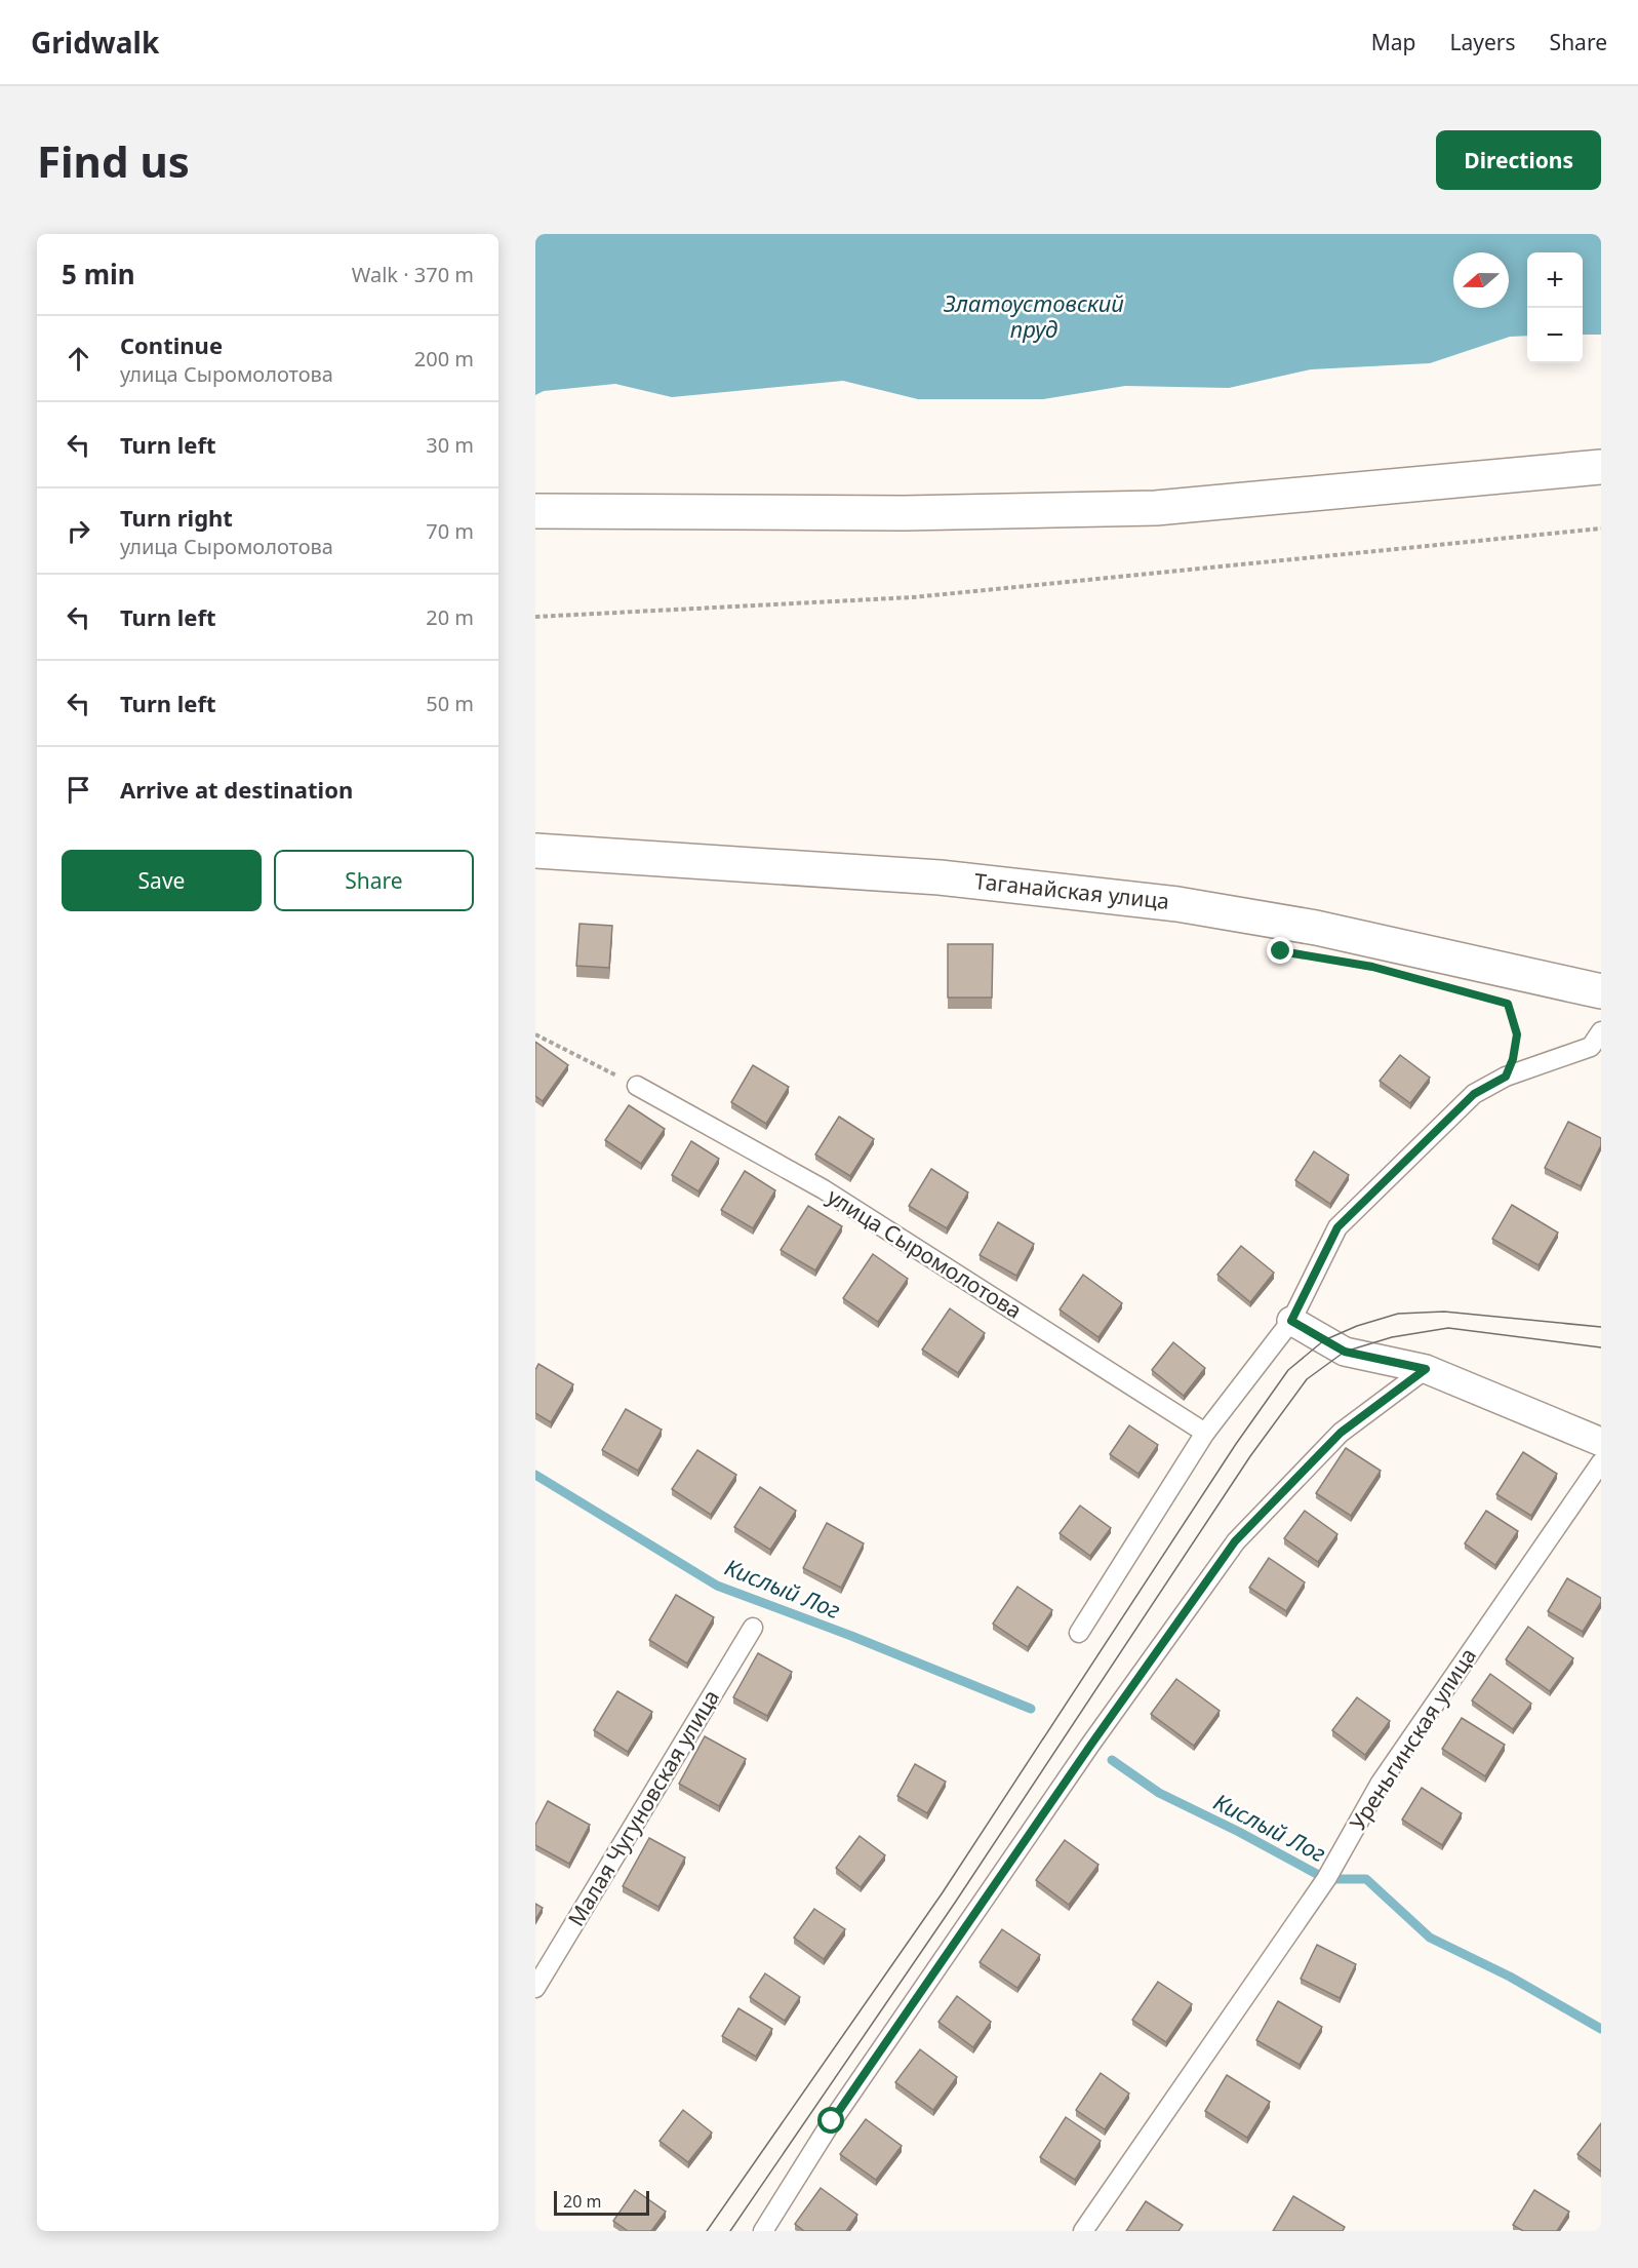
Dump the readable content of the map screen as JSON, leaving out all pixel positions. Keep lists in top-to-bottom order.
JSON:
{
  "streets": {
    "main road": ["Таганайская улица"],
    "lane": ["улица Сыромолотова", "Уреньгинская улица", "Малая Чугуновская улица"]
  },
  "water": ["Златоустовский пруд", "Кислый Лог"],
  "scale_bar": "20 m",
  "north": "left",
  "page": {
    "header": "Gridwalk",
    "nav": ["Map", "Layers", "Share"],
    "buttons": [
      "Directions",
      ["Save", "Share"]
    ],
    "title": "Find us",
    "heading": ["5 min", "Walk · 370 m"],
    "map_buttons": ["+", "−"],
    "list": [
      ["Continue", "улица Сыромолотова", "200 m"],
      ["Turn left", "30 m"],
      ["Turn right", "улица Сыромолотова", "70 m"],
      ["Turn left", "20 m"],
      ["Turn left", "50 m"],
      "Arrive at destination"
    ],
    "scale": "20 m"
  }
}
